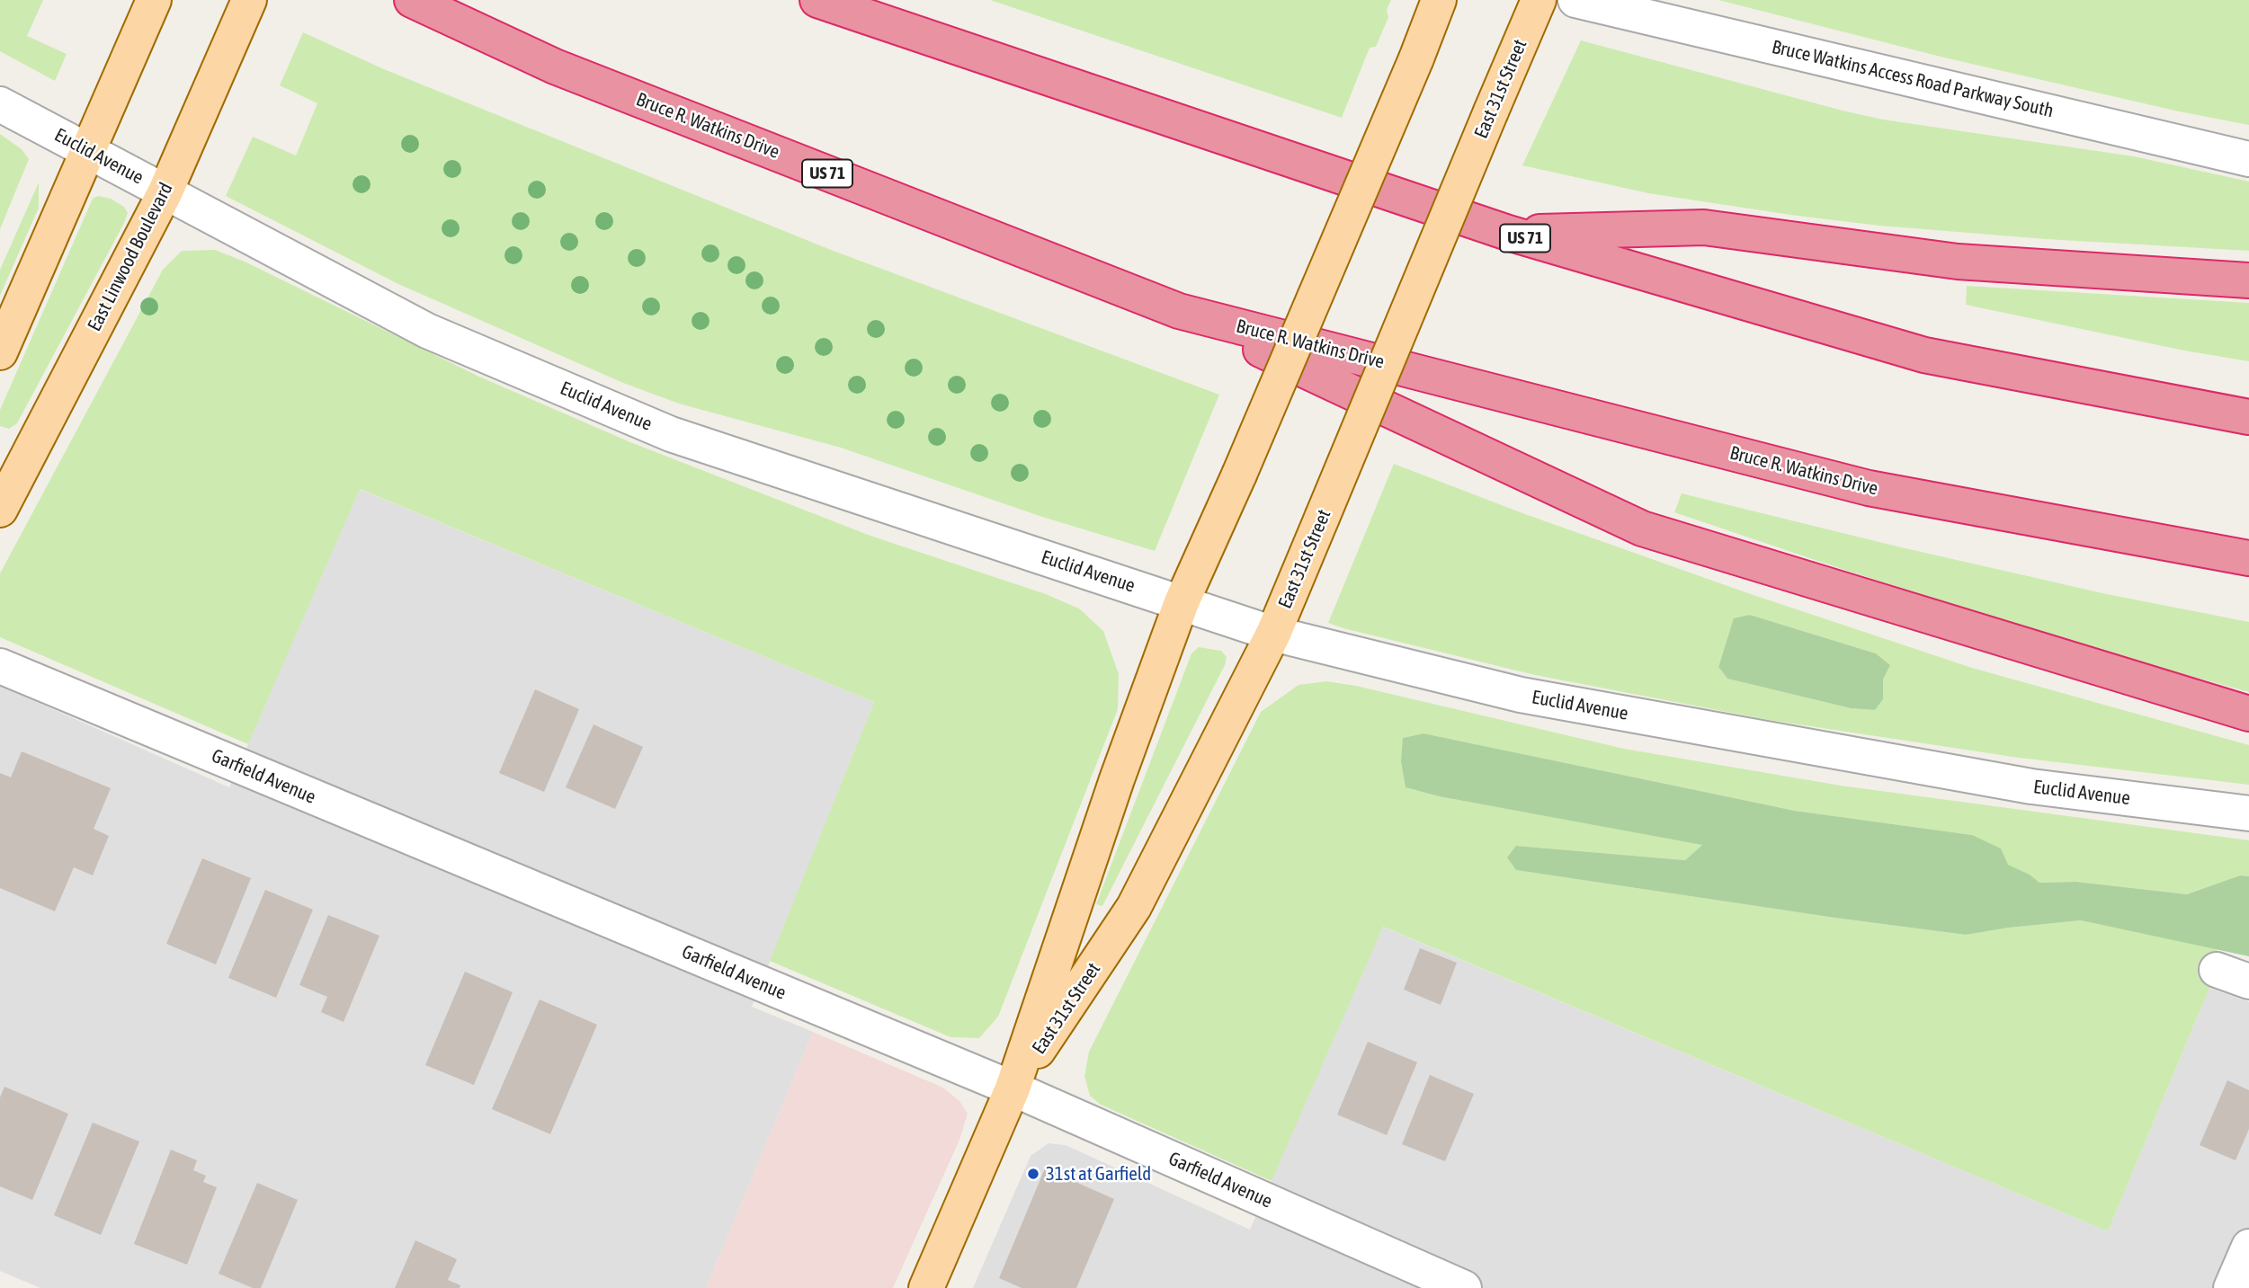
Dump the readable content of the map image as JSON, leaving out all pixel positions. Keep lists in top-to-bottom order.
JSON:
{
  "streets": {
    "highway": ["Bruce R. Watkins Drive", "US 71"],
    "main road": ["East 31st Street", "East Linwood Boulevard"],
    "street": ["Bruce Watkins Access Road Parkway South", "Euclid Avenue", "Garfield Avenue"]
  },
  "crossings": [
    ["East 31st Street", "Euclid Avenue"],
    ["East 31st Street", "Garfield Avenue"],
    ["Euclid Avenue", "East Linwood Boulevard"]
  ],
  "places": ["31st at Garfield"]
}
